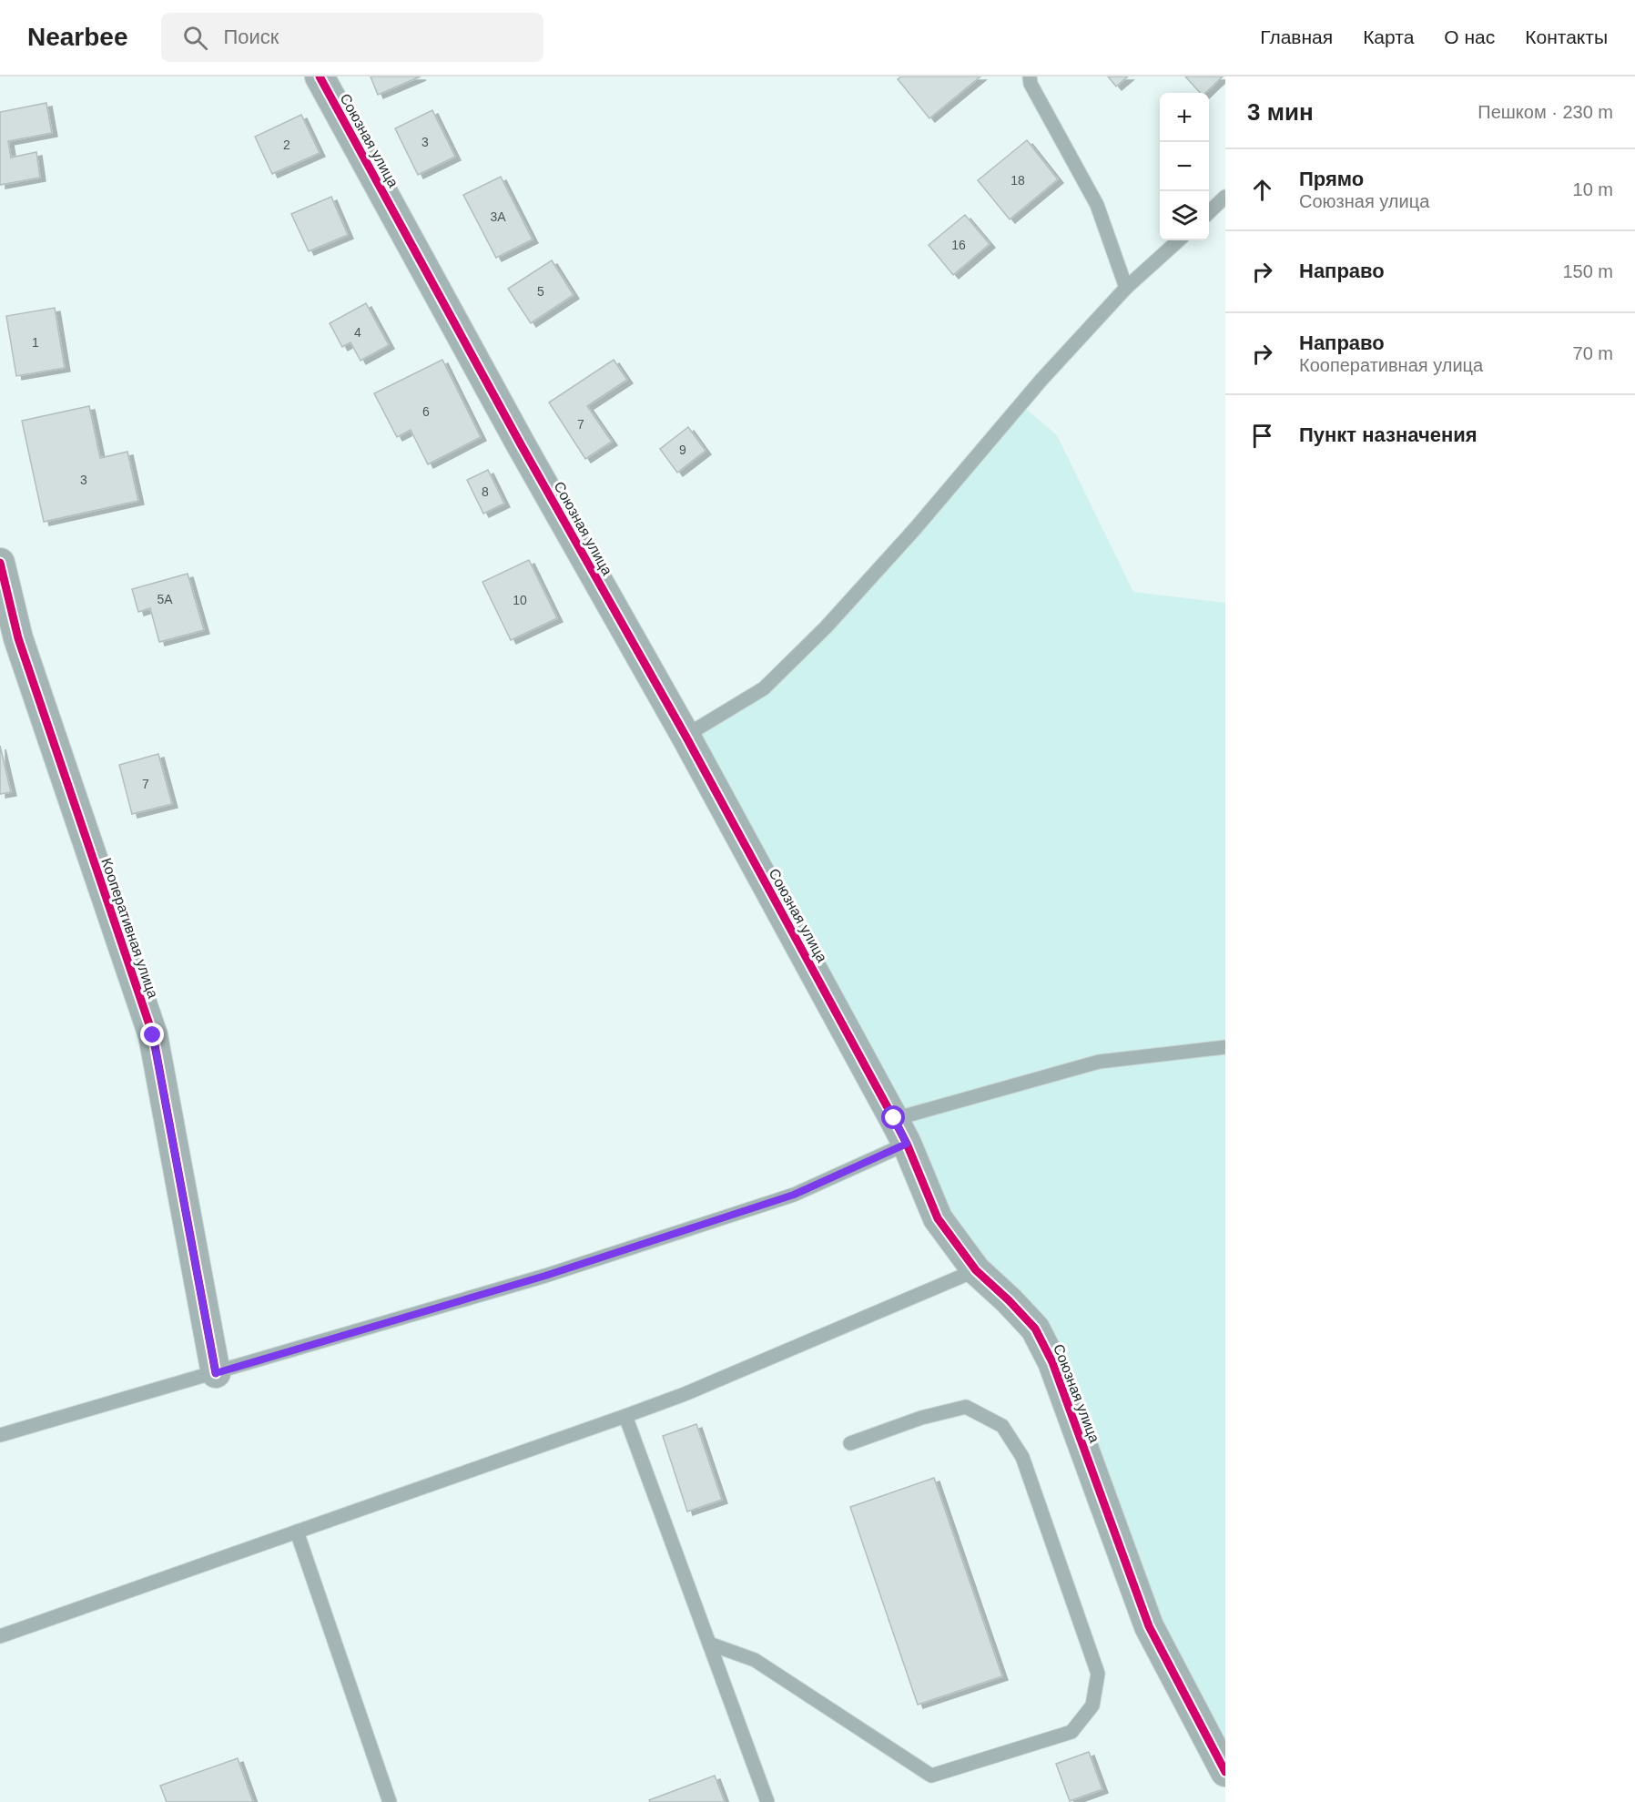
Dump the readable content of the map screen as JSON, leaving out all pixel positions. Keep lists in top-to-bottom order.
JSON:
{
  "streets": {
    "street": ["Союзная улица", "Кооперативная улица"]
  },
  "house_numbers": [
    "3",
    "2",
    "18",
    "3А",
    "16",
    "5",
    "4",
    "1",
    "6",
    "7",
    "9",
    "3",
    "8",
    "5А",
    "10",
    "7"
  ],
  "page": {
    "header": "Nearbee",
    "search": "Поиск",
    "nav": [
      "Главная",
      "Карта",
      "О нас",
      "Контакты"
    ],
    "heading": ["3 мин", "Пешком · 230 m"],
    "map_buttons": ["+", "−"],
    "list": [
      ["Прямо", "Союзная улица", "10 m"],
      ["Направо", "150 m"],
      ["Направо", "Кооперативная улица", "70 m"],
      "Пункт назначения"
    ]
  }
}
